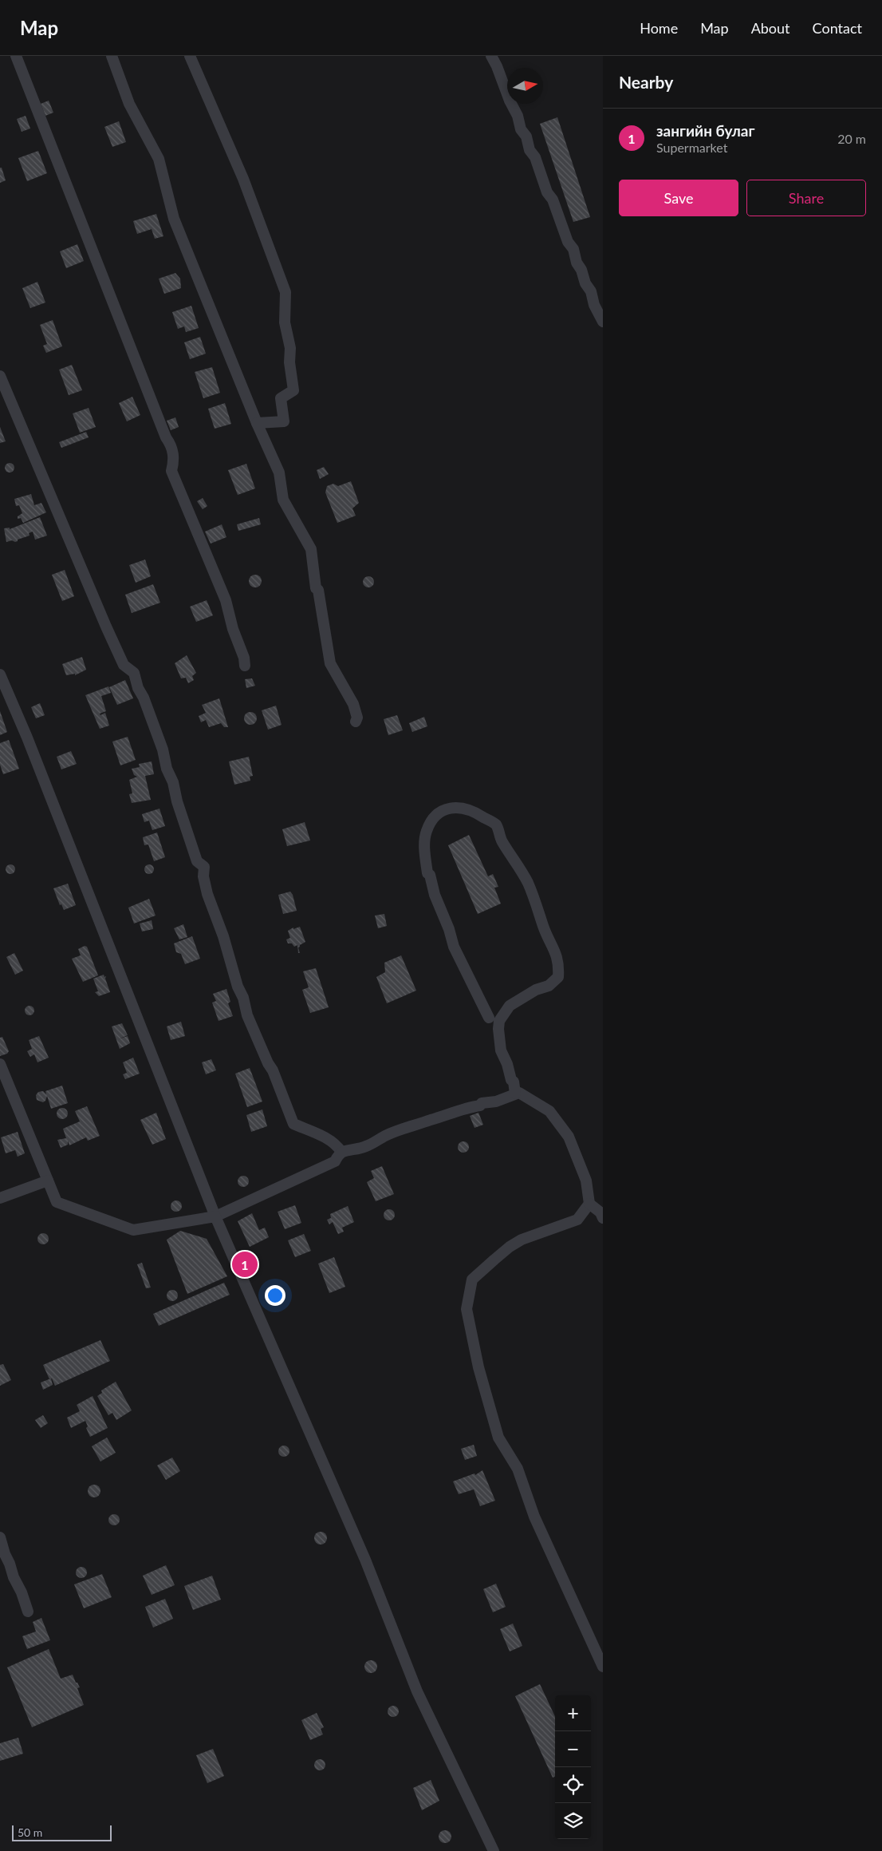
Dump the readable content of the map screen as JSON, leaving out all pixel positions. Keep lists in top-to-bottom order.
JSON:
{
  "scale_bar": "50 m",
  "north": "right",
  "page": {
    "header": "Map",
    "nav": [
      "Home",
      "Map",
      "About",
      "Contact"
    ],
    "heading": "Nearby",
    "list": [
      {
        "mark": "1",
        "name": "зангийн булаг",
        "note": "Supermarket",
        "value": "20 m"
      }
    ],
    "buttons": ["Save", "Share"],
    "pins": "1",
    "map_buttons": ["+", "−"],
    "scale": "50 m"
  }
}
